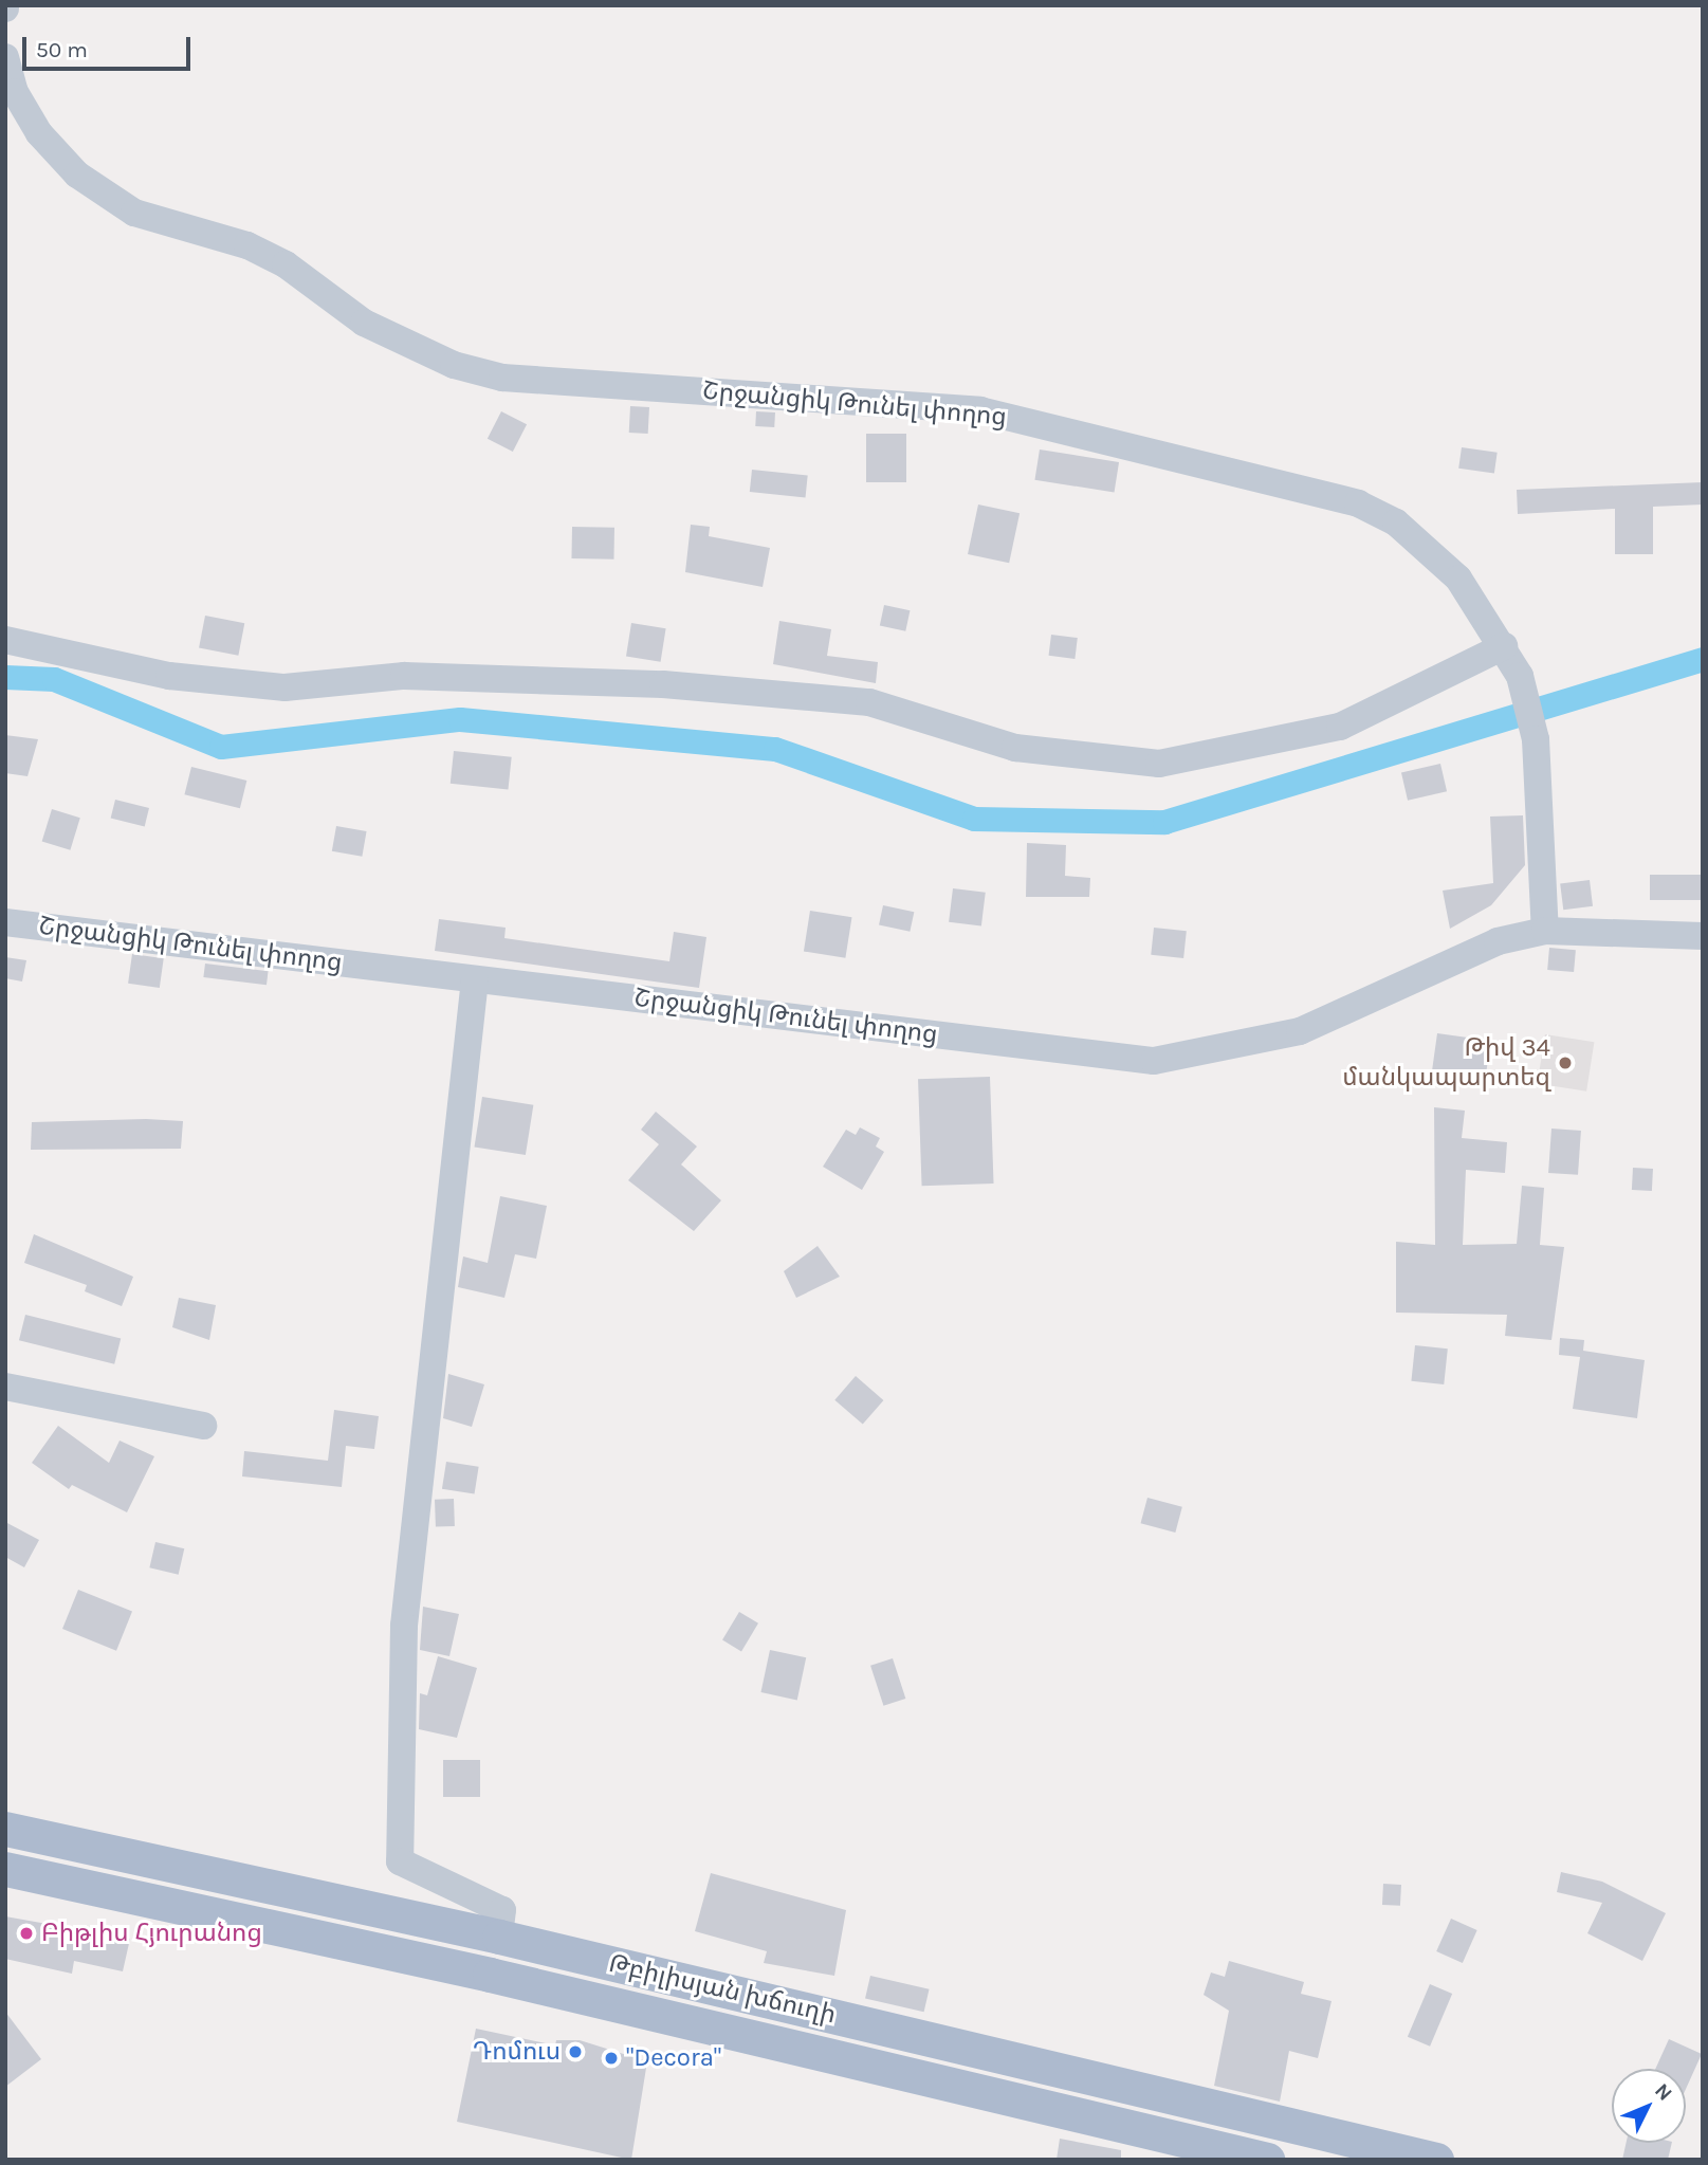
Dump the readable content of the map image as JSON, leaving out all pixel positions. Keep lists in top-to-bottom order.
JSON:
{
  "streets": {
    "main road": ["Թբիլիսյան խճուղի"],
    "street": ["Շրջանցիկ Թունել փողոց"]
  },
  "places": [
    "Թիվ 34 մանկապարտեզ",
    "Բիթլիս Հյուրանոց",
    "Դոմուս",
    "\"Decora\""
  ],
  "scale_bar": "50 m",
  "north": "top right"
}
